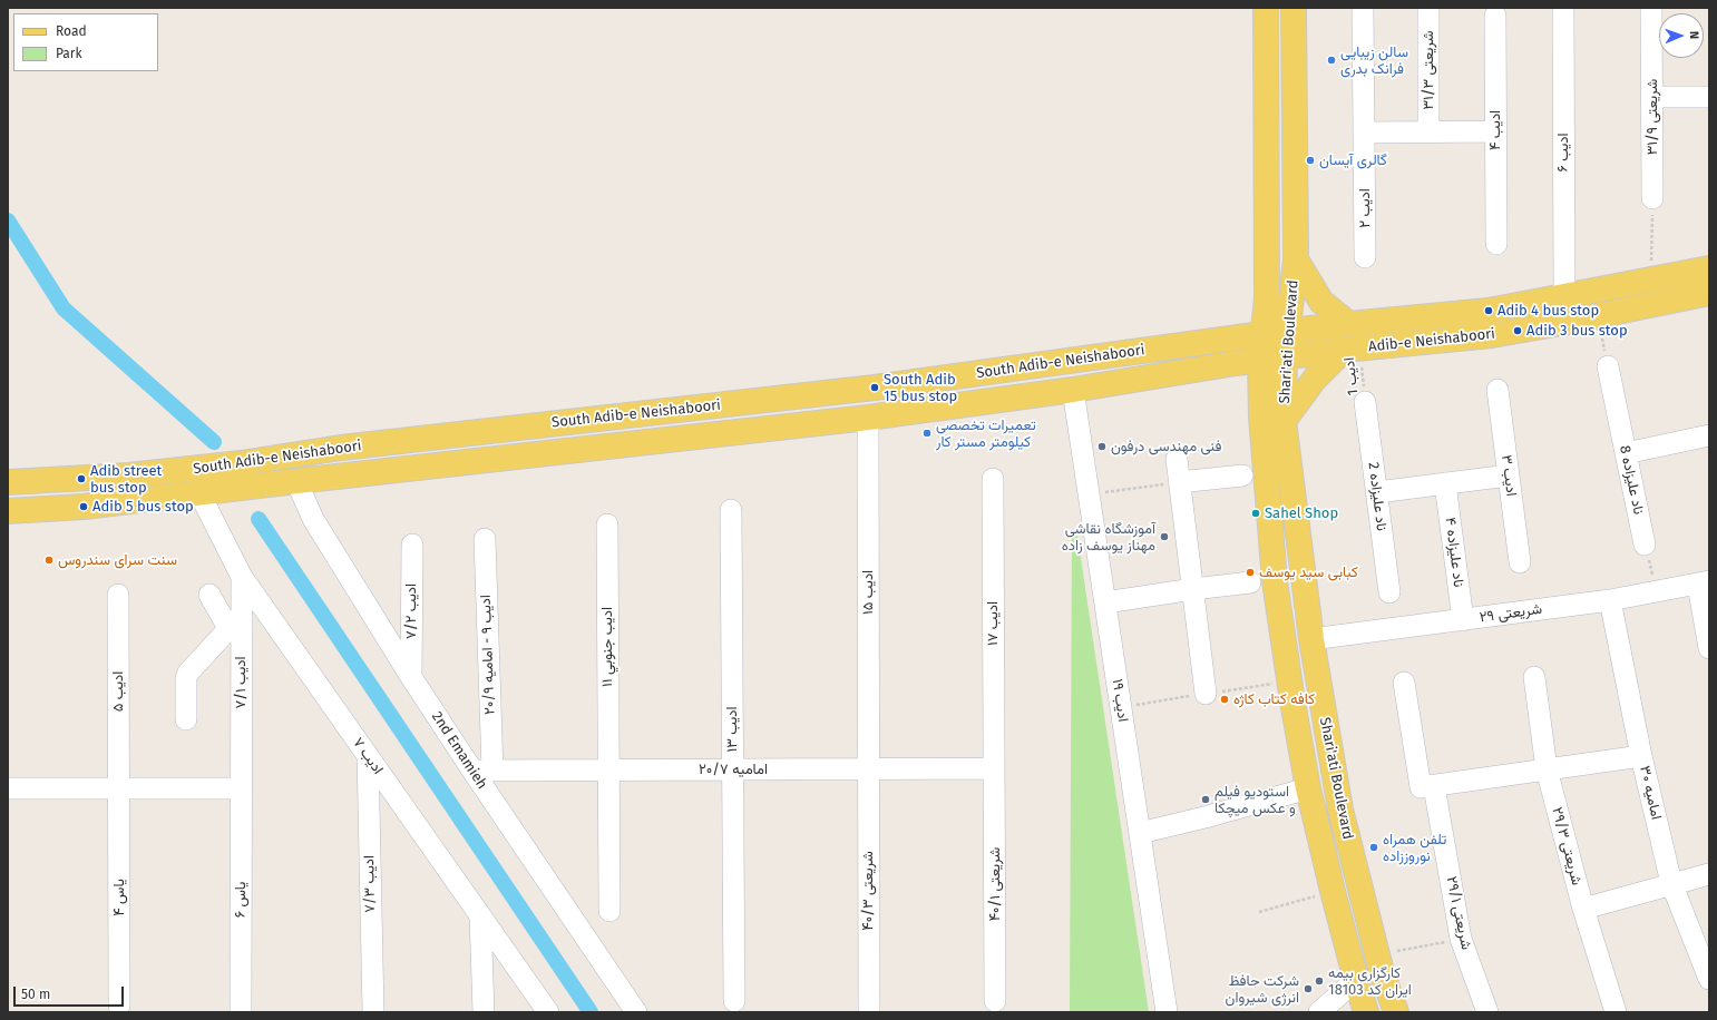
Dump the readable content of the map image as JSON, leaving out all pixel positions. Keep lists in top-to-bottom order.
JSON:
{
  "streets": {
    "main road": ["Adib-e Neishaboori", "Shari'ati Boulevard", "South Adib-e Neishaboori"],
    "street": [
      "شریعتی ۳۱/۳",
      "شریعتی ۳۱/۹",
      "ادیب ۴",
      "ادیب ۶",
      "ادیب ۲",
      "ادیب ۳",
      "ناد علیزاده 8",
      "ناد علیزاده 2",
      "ناد علیزاده ۴",
      "ادیب ۱۵",
      "ادیب ۷/۲",
      "شریعتی ۲۹",
      "ادیب ۱۷",
      "ادیب جنوبي ١١",
      "ادیب ۹ - امامیه ۲۰/۹",
      "ادیب ۷/۱",
      "ادیب ۵",
      "ادیب ۱۹",
      "ادیب ۱۳",
      "2nd Emamieh",
      "ادیب ۷",
      "امامیه ۲۰/۷",
      "امامیه ۳۰",
      "شریعتی ۲۹/۳",
      "ادیب ۷/۳",
      "شریعتی ۴۰/۱",
      "شریعتی ۴۰/۳",
      "یاس ۴",
      "یاس ۶",
      "شریعتی ۲۹/۱"
    ],
    "path": ["ادیب 1"]
  },
  "crossings": [
    ["ادیب ۶", "Adib-e Neishaboori"],
    ["Adib-e Neishaboori", "Shari'ati Boulevard"],
    ["Adib-e Neishaboori", "South Adib-e Neishaboori"],
    ["Adib-e Neishaboori", "ادیب 1"],
    ["Shari'ati Boulevard", "South Adib-e Neishaboori"],
    ["Shari'ati Boulevard", "شریعتی ۲۹"],
    ["South Adib-e Neishaboori", "ادیب ۱۵"],
    ["South Adib-e Neishaboori", "ادیب ۱۹"],
    ["South Adib-e Neishaboori", "2nd Emamieh"],
    ["South Adib-e Neishaboori", "ادیب ۷"],
    ["ادیب 1", "ناد علیزاده 2"],
    ["ناد علیزاده ۴", "شریعتی ۲۹"],
    ["ادیب ۱۵", "امامیه ۲۰/۷"],
    ["ادیب ۱۵", "شریعتی ۴۰/۳"],
    ["ادیب ۷/۲", "2nd Emamieh"],
    ["شریعتی ۲۹", "امامیه ۳۰"],
    ["ادیب ۱۷", "امامیه ۲۰/۷"],
    ["ادیب ۱۷", "شریعتی ۴۰/۱"],
    ["ادیب جنوبي ١١", "امامیه ۲۰/۷"],
    ["ادیب ۹ - امامیه ۲۰/۹", "2nd Emamieh"],
    ["ادیب ۹ - امامیه ۲۰/۹", "امامیه ۲۰/۷"],
    ["ادیب ۷/۱", "ادیب ۷"],
    ["ادیب ۷/۱", "یاس ۶"],
    ["ادیب ۵", "یاس ۴"],
    ["ادیب ۱۳", "امامیه ۲۰/۷"],
    ["2nd Emamieh", "امامیه ۲۰/۷"],
    ["ادیب ۷", "ادیب ۷/۳"],
    ["امامیه ۲۰/۷", "شریعتی ۴۰/۱"],
    ["امامیه ۲۰/۷", "شریعتی ۴۰/۳"]
  ],
  "places": [
    "سالن زیبایی فرانک بدری",
    "گالری آيسان",
    "Adib 4 bus stop",
    "Adib 3 bus stop",
    "South Adib 15 bus stop",
    "تعمیرات تخصصی کیلومتر مستر کار",
    "فنی مهندسی درفون",
    "Adib street bus stop",
    "Adib 5 bus stop",
    "Sahel Shop",
    "آموزشگاه نقاشی مهناز یوسف زاده",
    "سنت سرای سندروس",
    "کبابی سید یوسف",
    "کافه کتاب کاژه",
    "استودیو فیلم و عکس میچکا",
    "تلفن همراه نوروززاده",
    "کارگزاری بیمه ایران کد 18103",
    "شرکت حافظ انرژی شیروان"
  ],
  "legend": ["Road", "Park"],
  "scale_bar": "50 m",
  "north": "right"
}
